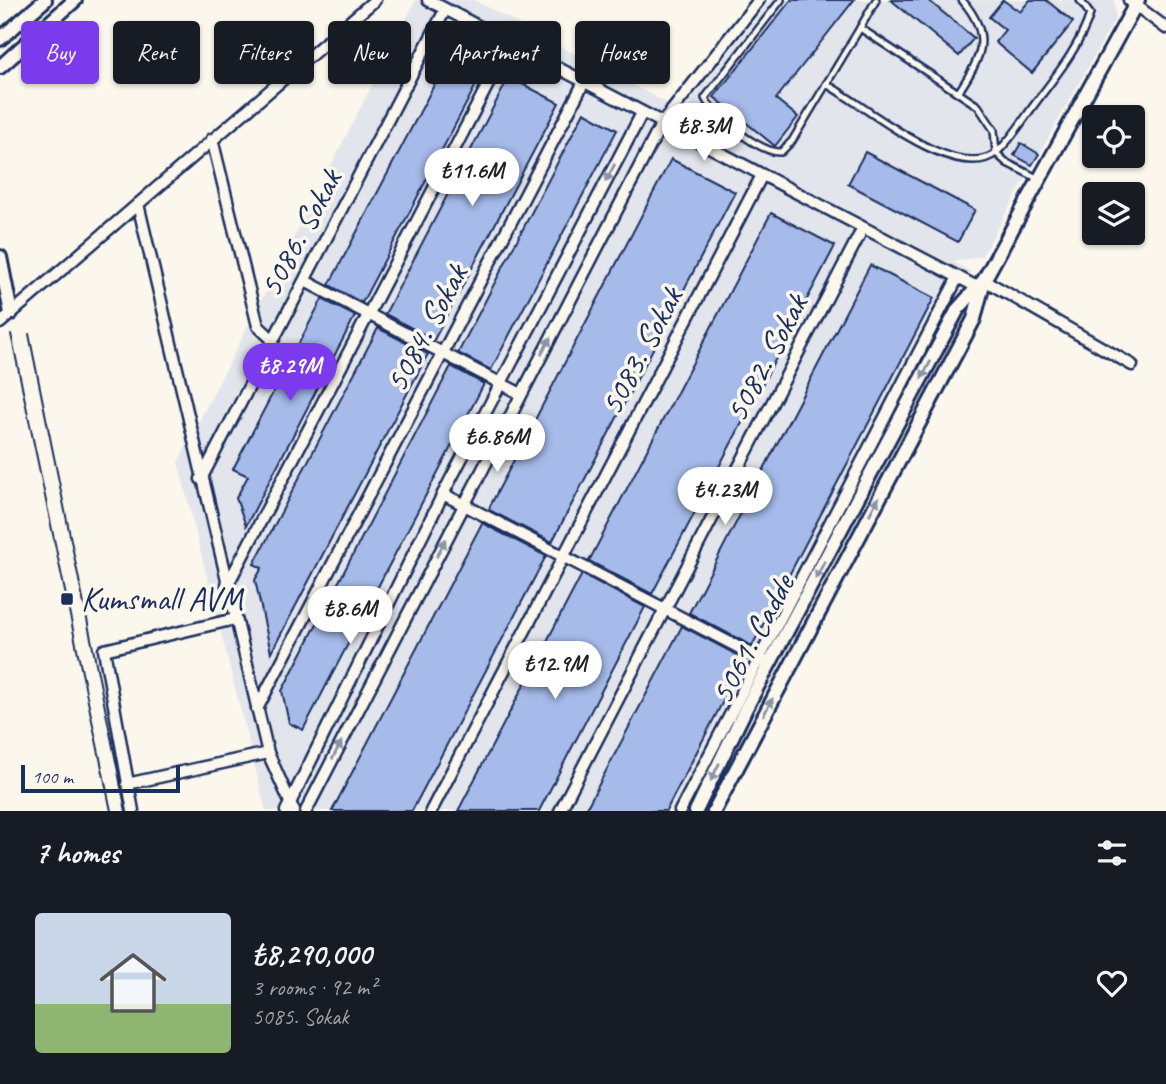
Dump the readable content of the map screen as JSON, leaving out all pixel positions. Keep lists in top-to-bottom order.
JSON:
{
  "streets": {
    "street": [
      "5086. Sokak",
      "5084. Sokak",
      "5083. Sokak",
      "5082. Sokak",
      "5061. Cadde"
    ]
  },
  "places": {
    "transit": ["Kumsmall AVM"]
  },
  "scale_bar": "100 m",
  "page": {
    "chip": [
      "Buy",
      "Rent",
      "Filters",
      "New",
      "Apartment",
      "House"
    ],
    "price": [
      "₺8.3M",
      "₺11.6M",
      "₺8.29M",
      "₺6.86M",
      "₺4.23M",
      "₺8.6M",
      "₺12.9M"
    ],
    "scale": "100 m",
    "heading": "7 homes",
    "list": [
      {
        "name": "₺8,290,000",
        "note": "3 rooms · 92 m² · 5085. Sokak"
      }
    ]
  }
}
